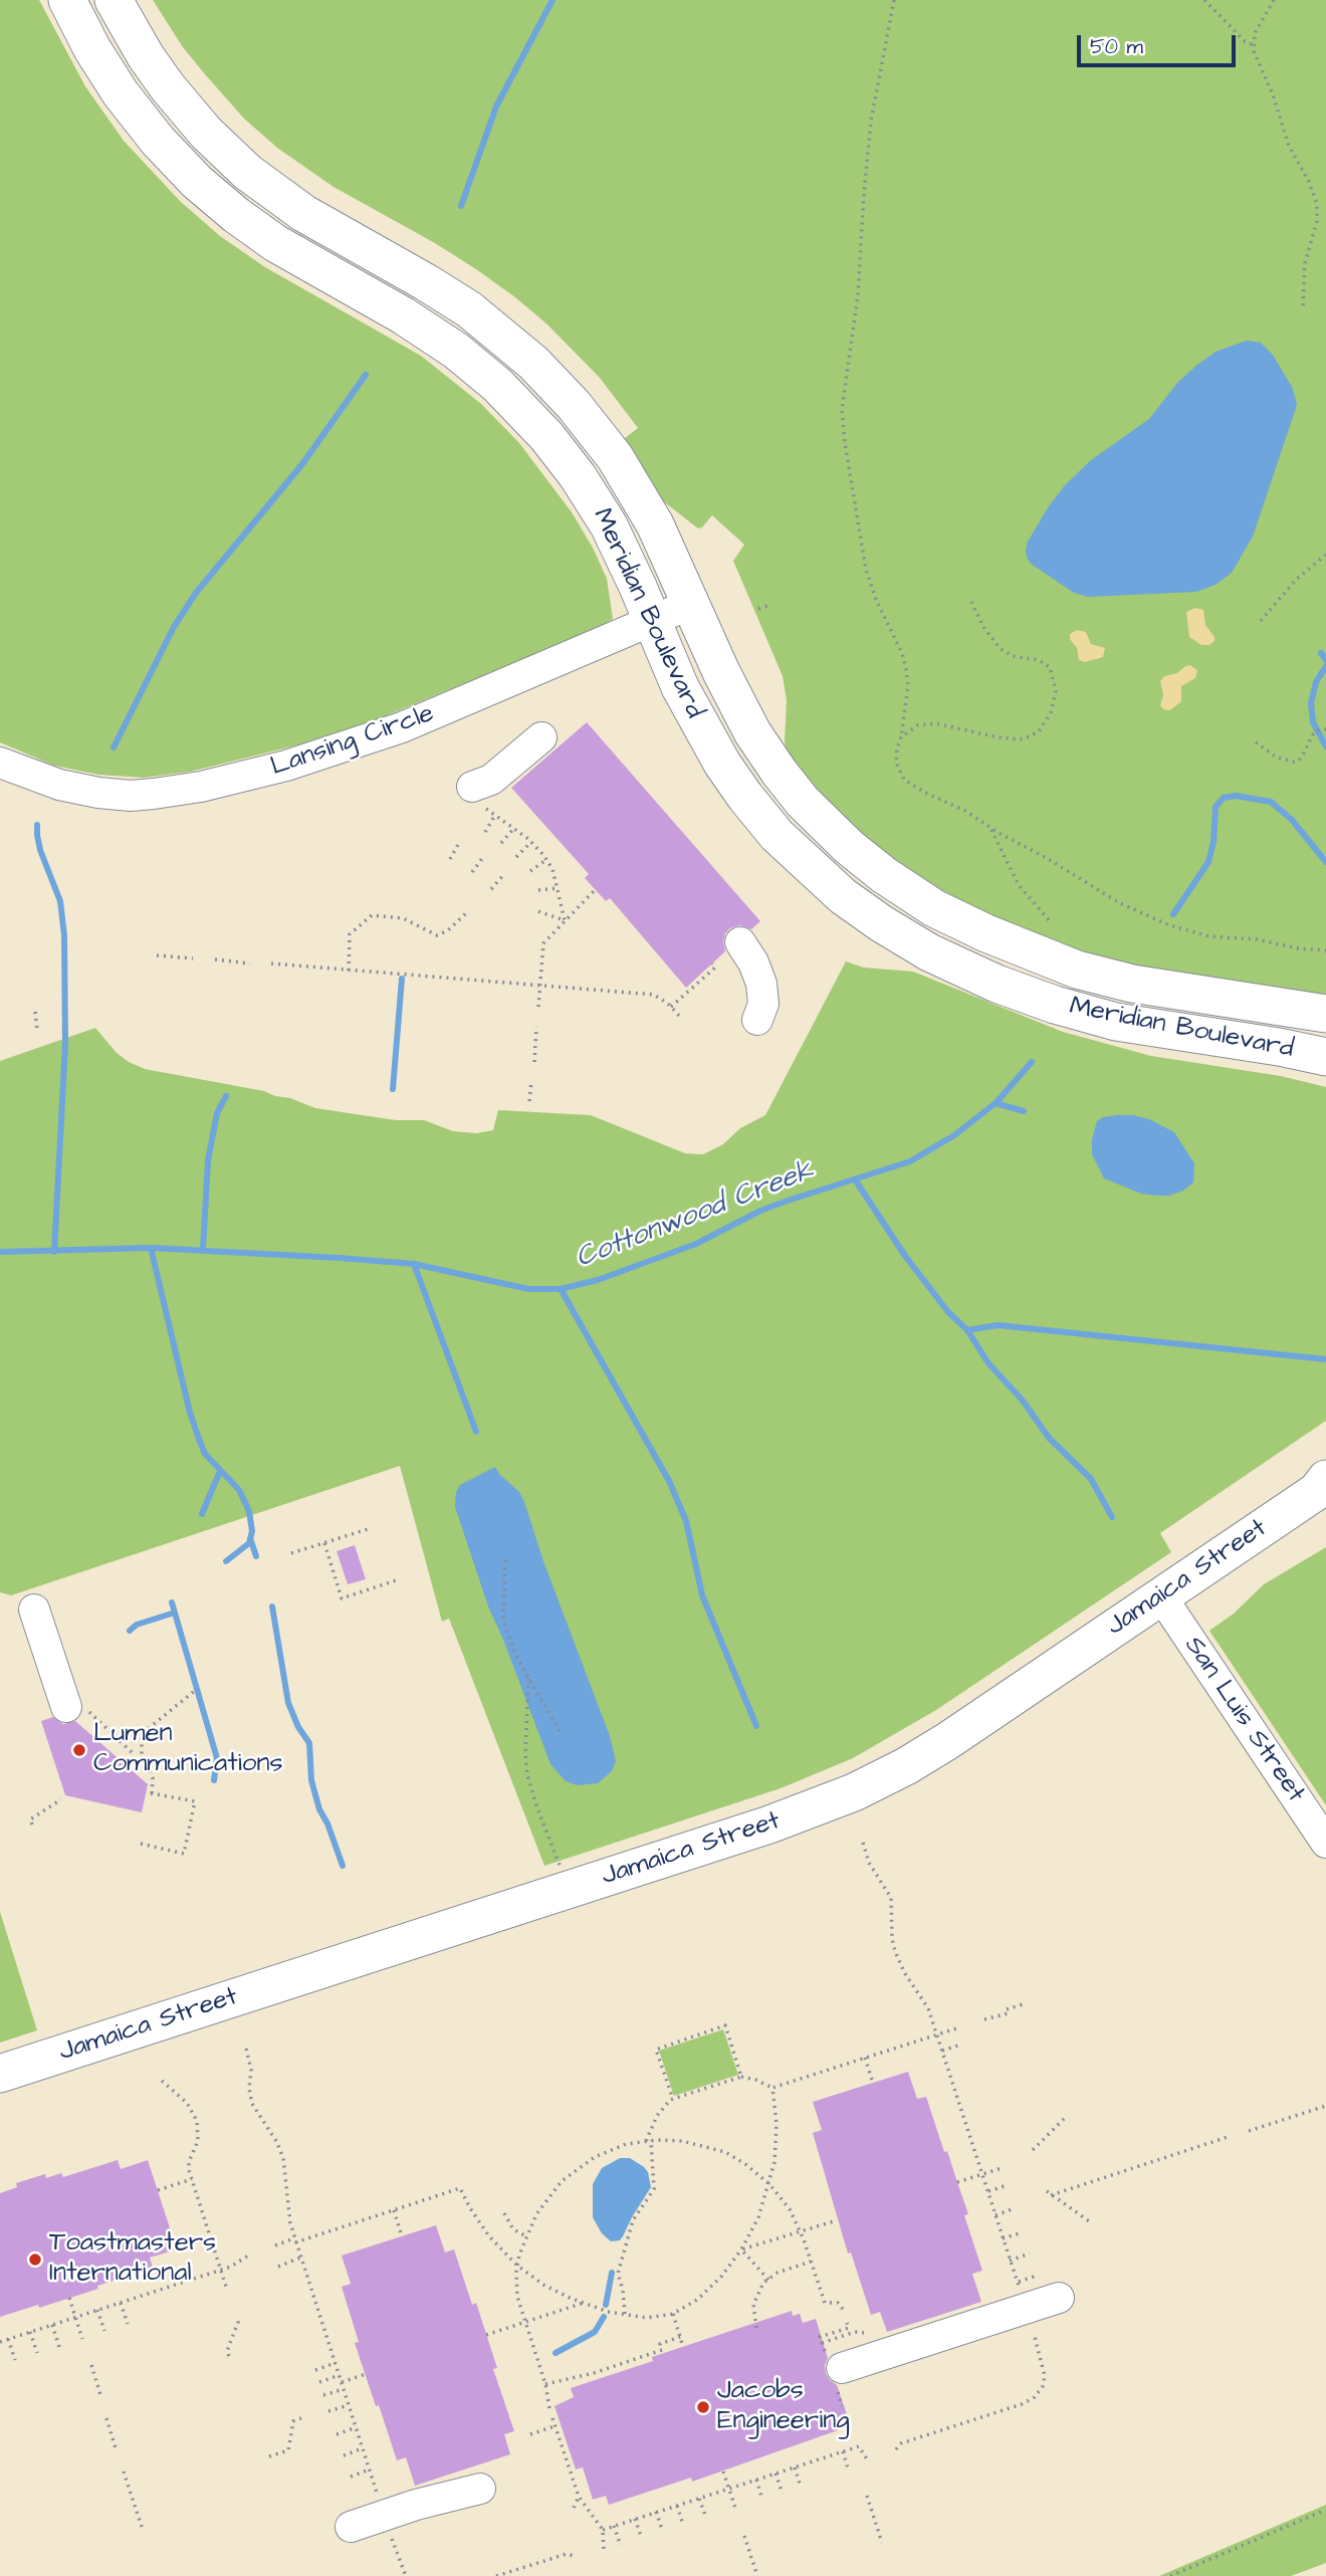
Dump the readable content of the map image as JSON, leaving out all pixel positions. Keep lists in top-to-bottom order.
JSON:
{
  "streets": {
    "main road": ["Meridian Boulevard", "Jamaica Street"],
    "street": ["Lansing Circle", "San Luis Street"]
  },
  "crossings": [
    ["Meridian Boulevard", "Lansing Circle"],
    ["Jamaica Street", "San Luis Street"]
  ],
  "water": ["Cottonwood Creek"],
  "places": ["Lumen Communications", "Toastmasters International", "Jacobs Engineering"],
  "scale_bar": "50 m"
}
